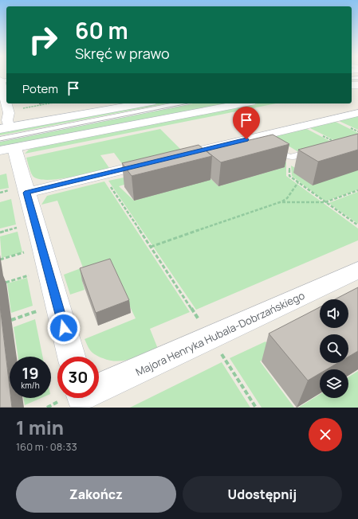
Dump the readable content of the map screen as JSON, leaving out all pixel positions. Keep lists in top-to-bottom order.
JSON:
{
  "streets": {
    "street": ["Majora Henryka Hubala-Dobrzańskiego"]
  },
  "page": {
    "turn": ["60 m", "Skręć w prawo"],
    "then": "Potem",
    "speed": "19 km/h",
    "limit": "30",
    "heading": ["1 min", "160 m · 08:33"],
    "buttons": ["Zakończ", "Udostępnij"]
  }
}
